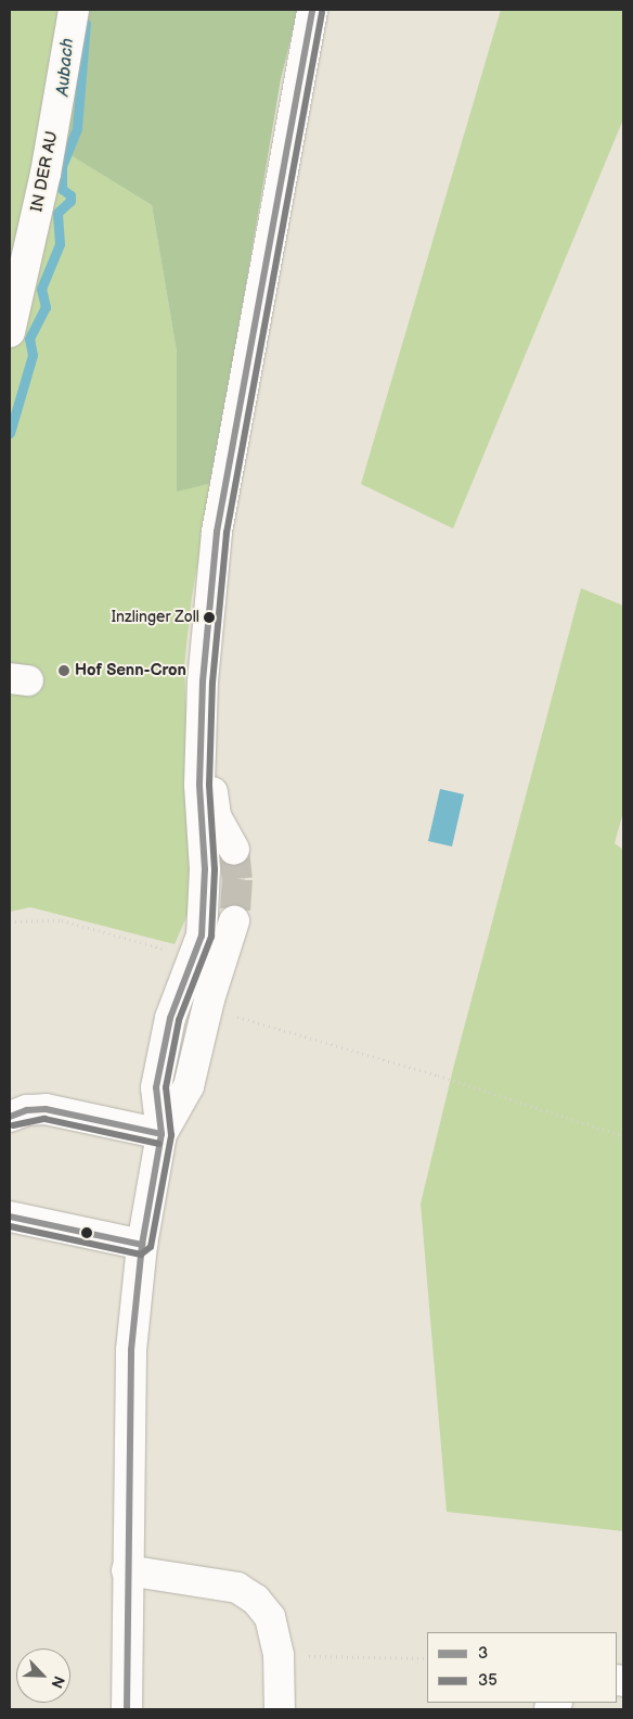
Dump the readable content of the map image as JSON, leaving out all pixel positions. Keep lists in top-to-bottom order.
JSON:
{
  "streets": {
    "street": ["IN DER AU"]
  },
  "water": ["Aubach"],
  "places": ["Inzlinger Zoll", "Hof Senn-Cron"],
  "lines": ["transit line 3", "transit line 35"],
  "legend": ["3", "35"],
  "north": "bottom right"
}
